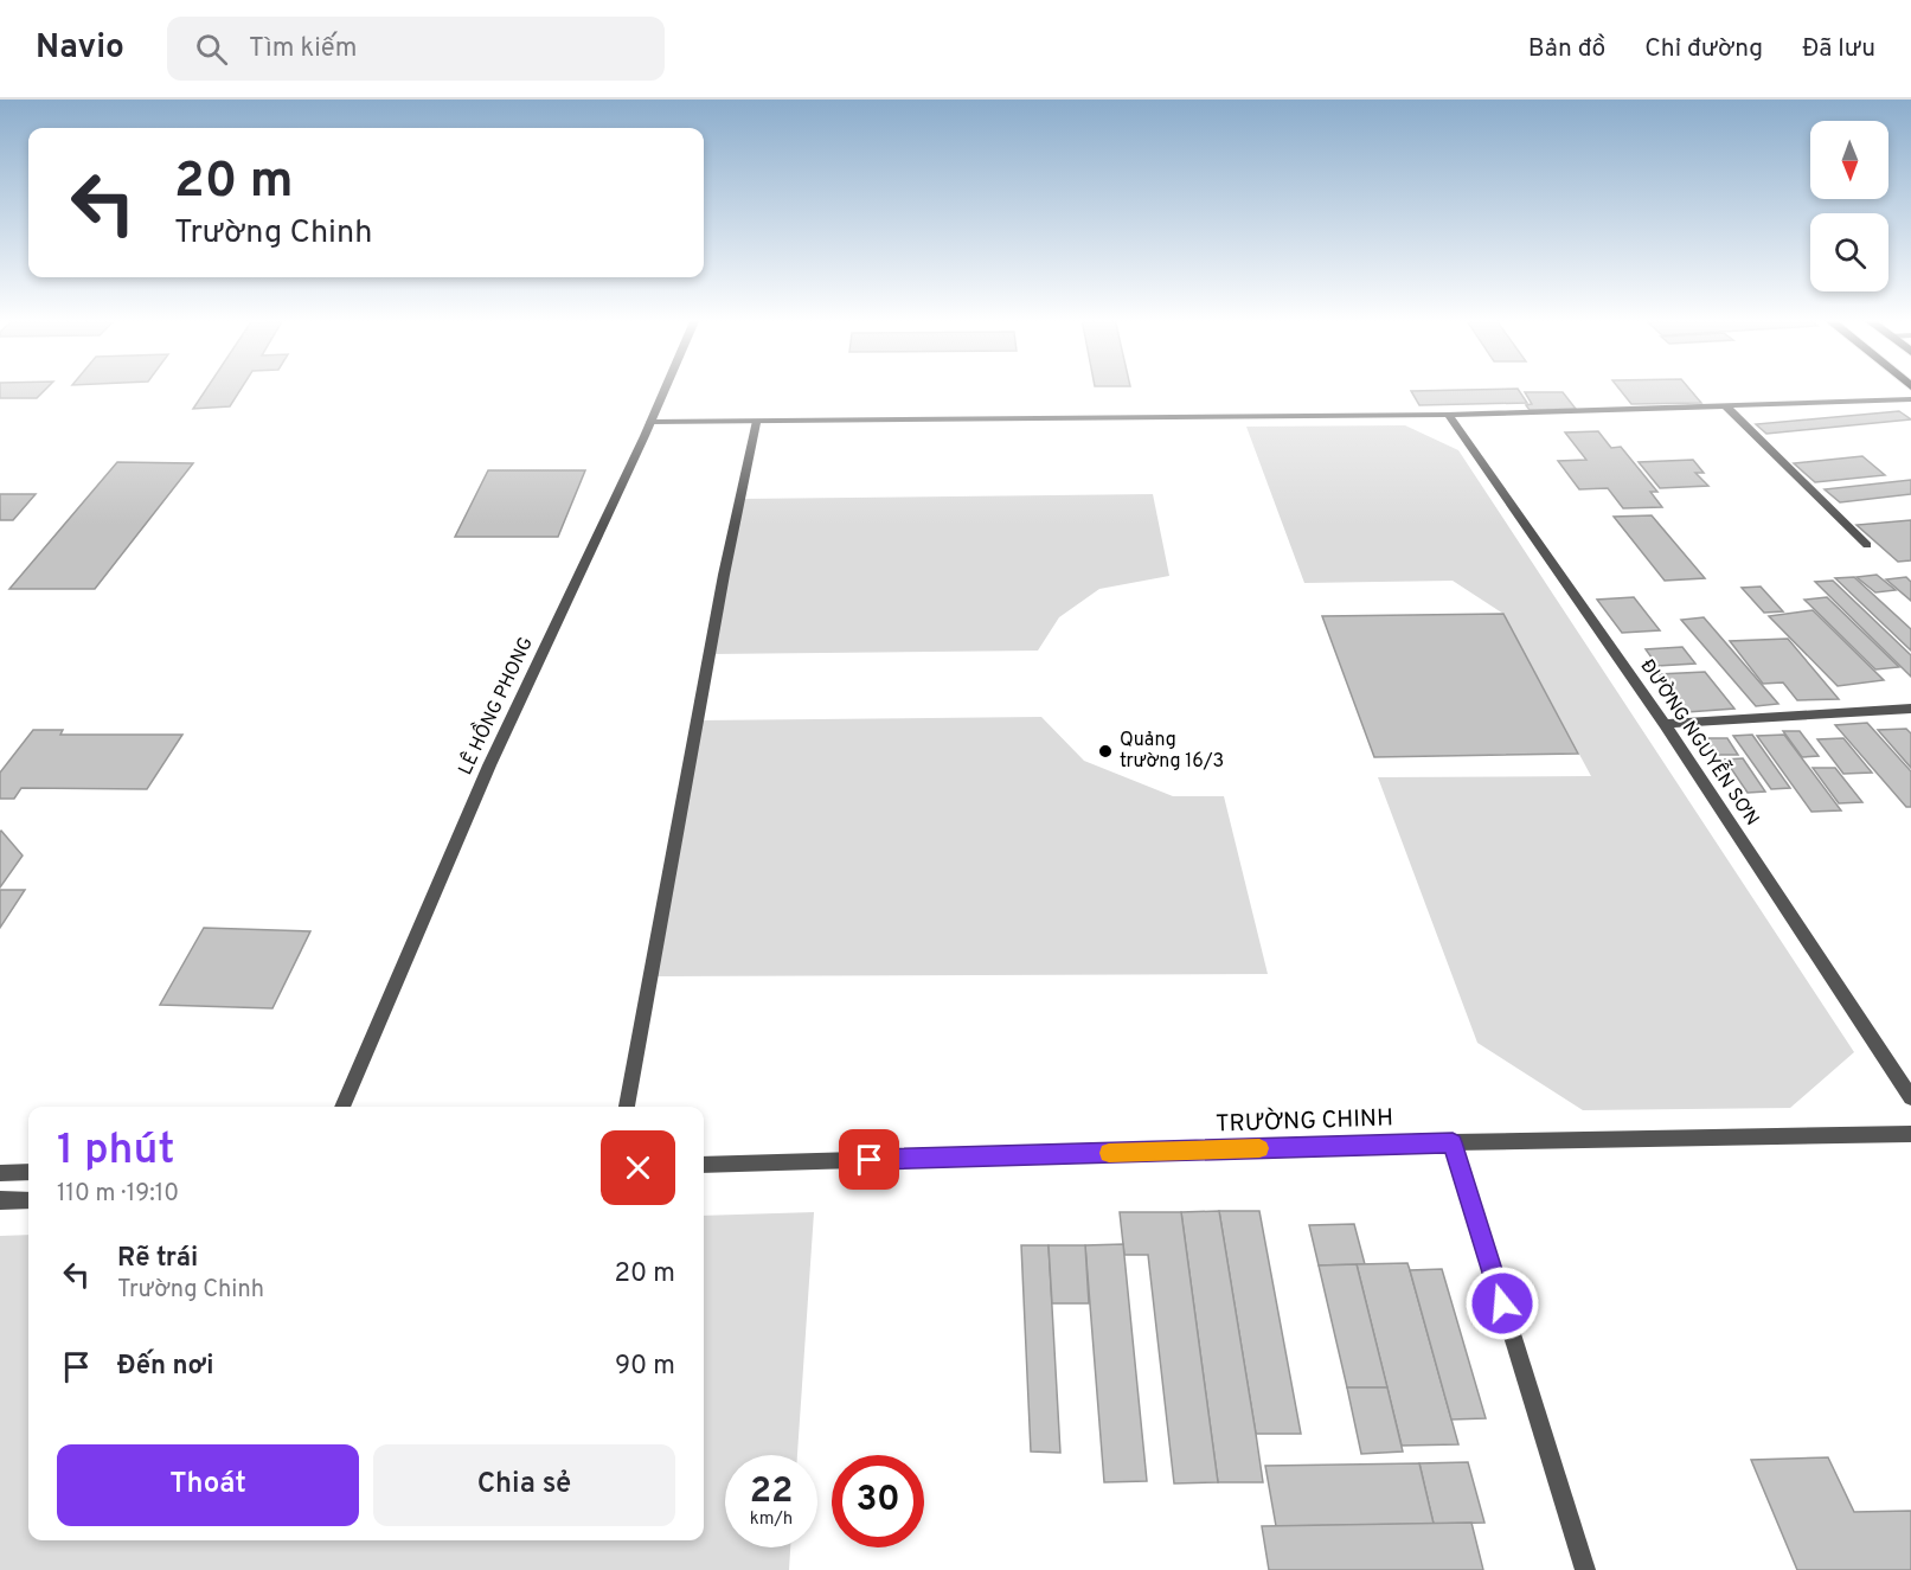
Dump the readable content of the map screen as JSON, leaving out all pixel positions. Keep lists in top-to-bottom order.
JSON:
{
  "streets": {
    "street": ["LÊ HỒNG PHONG", "ĐƯỜNG NGUYỄN SƠN", "TRƯỜNG CHINH"]
  },
  "places": ["Quảng trường 16/3"],
  "north": "bottom",
  "page": {
    "header": "Navio",
    "search": "Tìm kiếm",
    "nav": ["Bản đồ", "Chỉ đường", "Đã lưu"],
    "turn": ["20 m", "Trường Chinh"],
    "heading": ["1 phút", "110 m · 19:10"],
    "list": [
      {
        "name": "Rẽ trái",
        "note": "Trường Chinh",
        "value": "20 m"
      },
      {
        "name": "Đến nơi",
        "value": "90 m"
      }
    ],
    "buttons": ["Thoát", "Chia sẻ"],
    "speed": "22 km/h",
    "limit": "30"
  }
}
